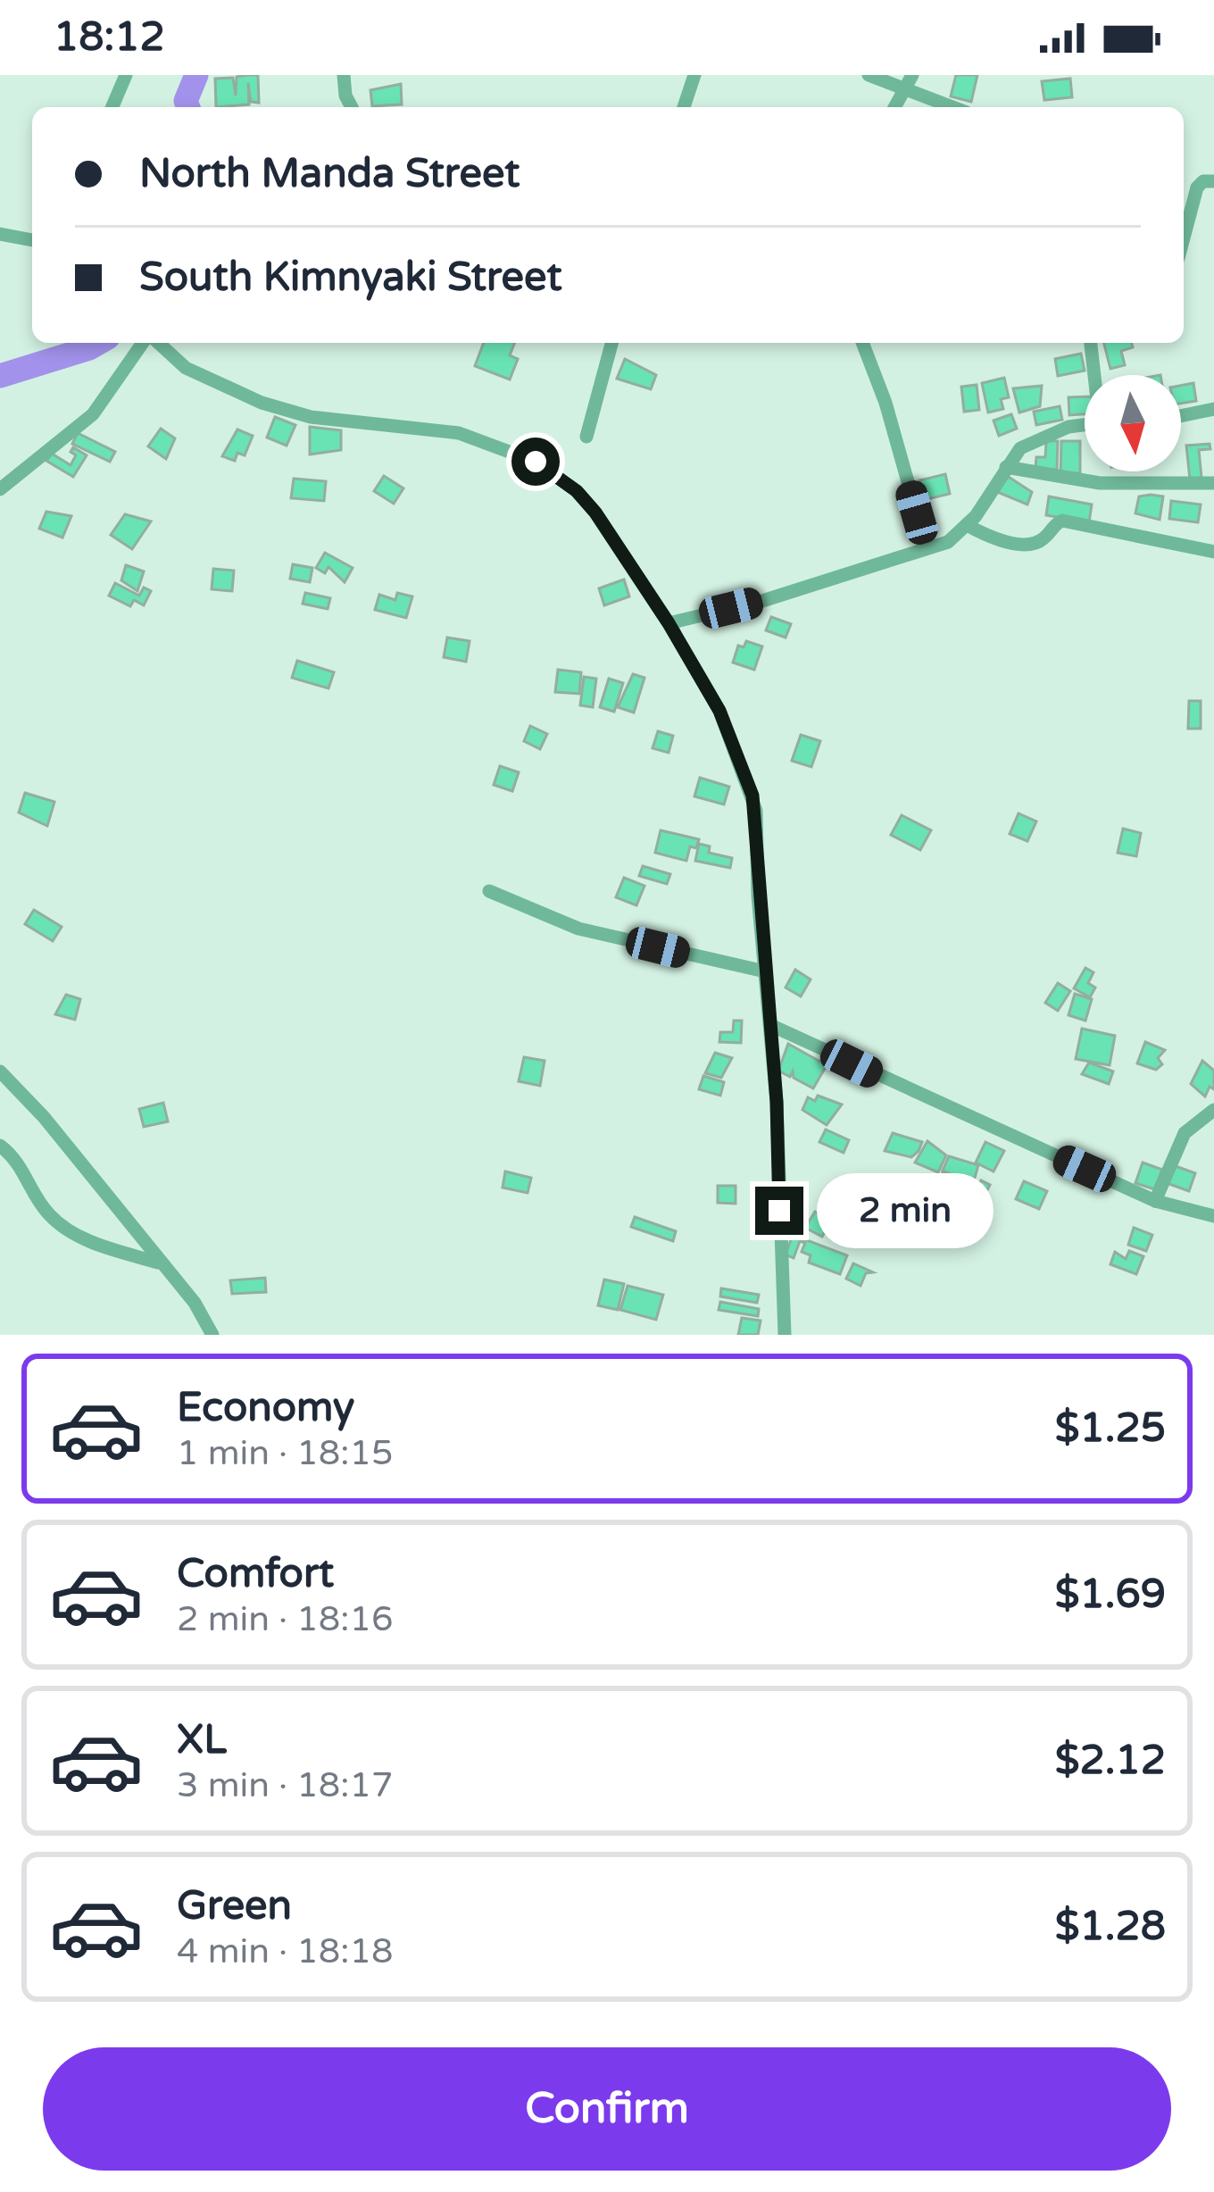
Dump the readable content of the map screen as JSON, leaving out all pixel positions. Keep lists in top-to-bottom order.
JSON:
{
  "north": "bottom",
  "page": {
    "status": "18:12",
    "banner": ["North Manda Street", "South Kimnyaki Street"],
    "bubble": "2 min",
    "list": [
      {
        "name": "Economy",
        "note": "1 min · 18:15",
        "value": "$1.25"
      },
      {
        "name": "Comfort",
        "note": "2 min · 18:16",
        "value": "$1.69"
      },
      {
        "name": "XL",
        "note": "3 min · 18:17",
        "value": "$2.12"
      },
      {
        "name": "Green",
        "note": "4 min · 18:18",
        "value": "$1.28"
      }
    ],
    "buttons": "Confirm"
  }
}
